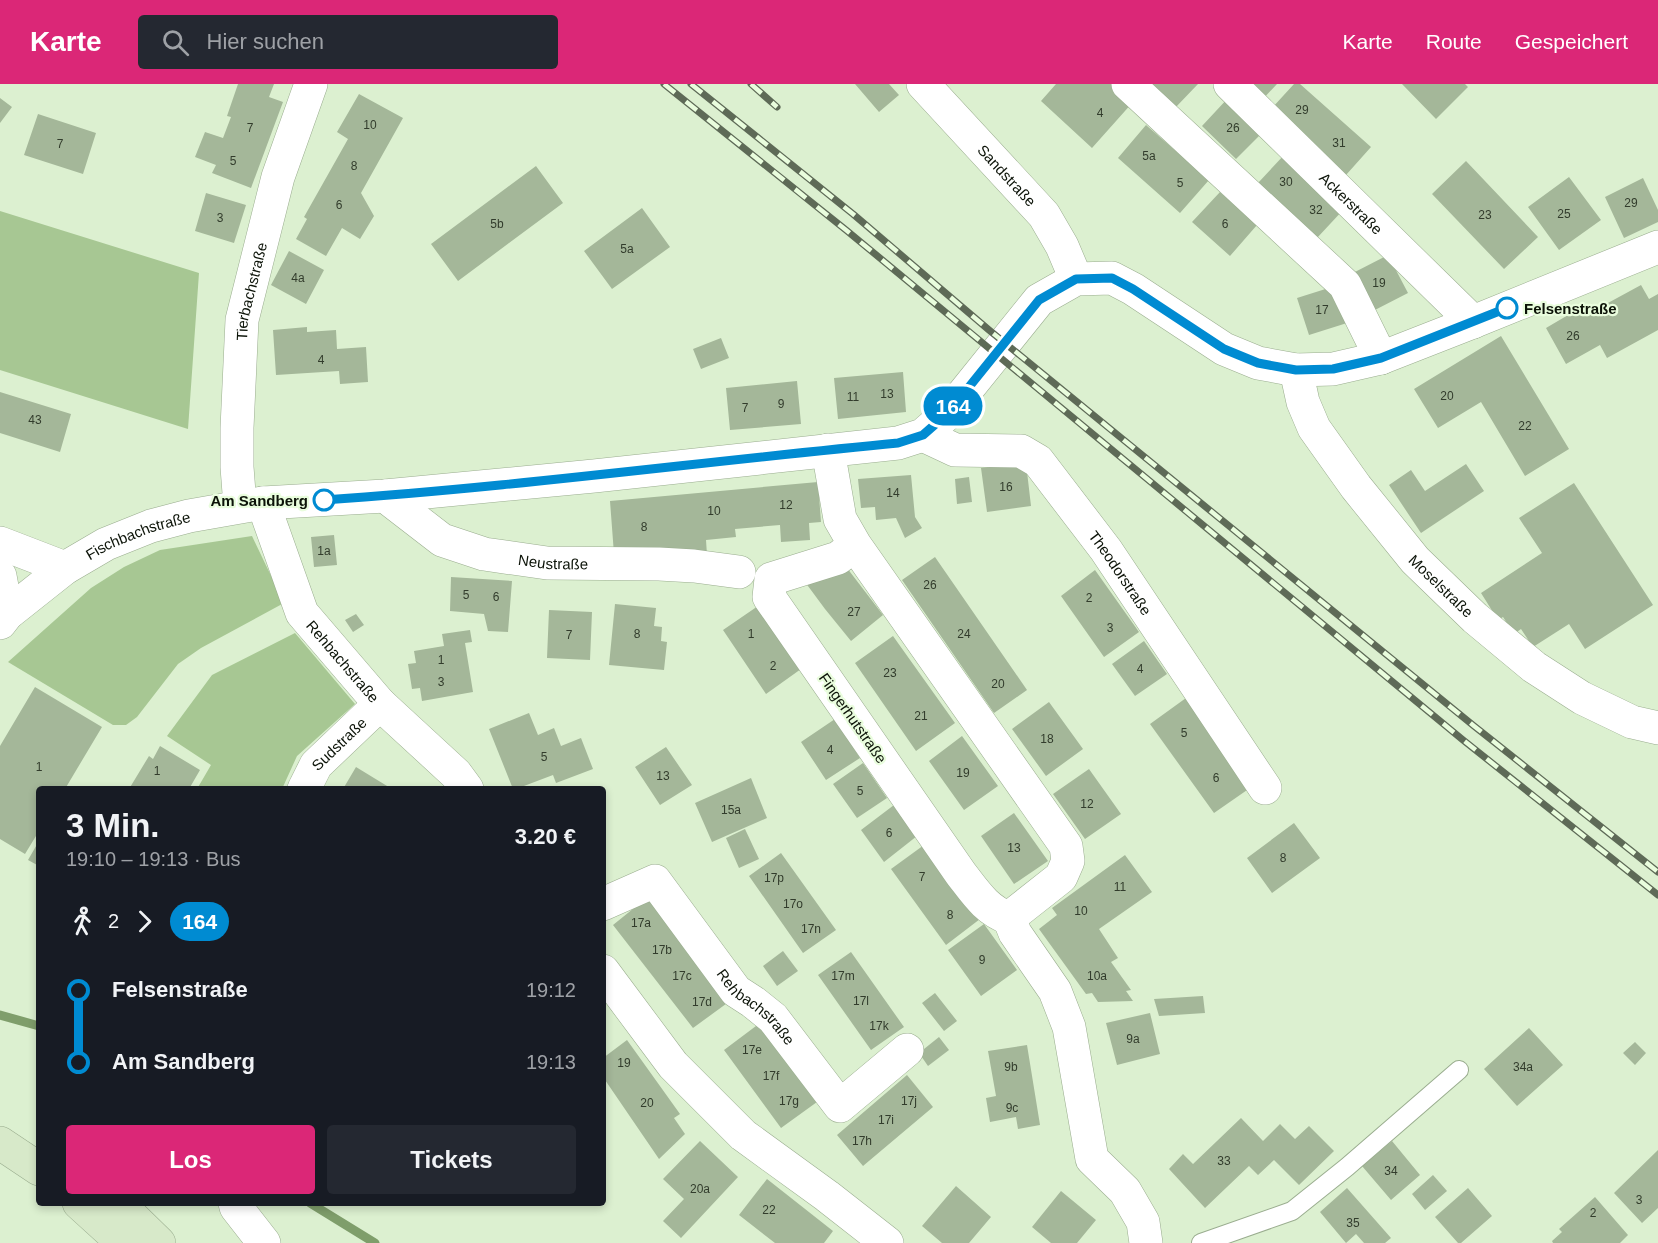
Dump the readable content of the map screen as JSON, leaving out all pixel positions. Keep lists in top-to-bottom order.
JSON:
{
  "streets": {
    "street": [
      "Sandstraße",
      "Ackerstraße",
      "Tierbachstraße",
      "Fischbachstraße",
      "Neustraße",
      "Theodorstraße",
      "Moselstraße",
      "Rehbachstraße",
      "Fingerhutstraße",
      "Sudstraße"
    ]
  },
  "crossings": [
    ["Sandstraße", "Fischbachstraße"],
    ["Ackerstraße", "Fischbachstraße"],
    ["Tierbachstraße", "Fischbachstraße"],
    ["Tierbachstraße", "Rehbachstraße"],
    ["Fischbachstraße", "Neustraße"],
    ["Fischbachstraße", "Theodorstraße"],
    ["Fischbachstraße", "Moselstraße"],
    ["Fischbachstraße", "Rehbachstraße"],
    ["Rehbachstraße", "Sudstraße"]
  ],
  "places": ["Felsenstraße", "Am Sandberg"],
  "lines": ["bus line 164"],
  "house_numbers": [
    "29",
    "4",
    "10",
    "7",
    "26",
    "31",
    "7",
    "5a",
    "5",
    "8",
    "30",
    "5",
    "29",
    "6",
    "32",
    "25",
    "23",
    "3",
    "5b",
    "6",
    "5a",
    "4a",
    "19",
    "17",
    "26",
    "4",
    "13",
    "20",
    "11",
    "9",
    "7",
    "43",
    "22",
    "16",
    "14",
    "12",
    "10",
    "8",
    "1a",
    "26",
    "5",
    "6",
    "2",
    "27",
    "3",
    "8",
    "1",
    "24",
    "7",
    "1",
    "2",
    "4",
    "23",
    "3",
    "20",
    "21",
    "5",
    "18",
    "4",
    "5",
    "1",
    "1",
    "19",
    "13",
    "6",
    "5",
    "12",
    "15a",
    "6",
    "13",
    "8",
    "7",
    "17p",
    "11",
    "17o",
    "10",
    "8",
    "17a",
    "17n",
    "17b",
    "9",
    "17c",
    "17m",
    "10a",
    "17l",
    "17d",
    "17k",
    "9a",
    "17e",
    "19",
    "9b",
    "34a",
    "17f",
    "17g",
    "17j",
    "20",
    "9c",
    "17i",
    "17h",
    "33",
    "34",
    "20a",
    "3",
    "22",
    "2",
    "35"
  ],
  "page": {
    "header": "Karte",
    "search": "Hier suchen",
    "nav": ["Karte", "Route", "Gespeichert"],
    "on_map": "164",
    "heading": ["3 Min.", "19:10 – 19:13 · Bus", "3.20 €"],
    "legs": ["2", "164"],
    "list": [
      {
        "name": "Felsenstraße",
        "value": "19:12"
      },
      {
        "name": "Am Sandberg",
        "value": "19:13"
      }
    ],
    "buttons": ["Los", "Tickets"]
  }
}
